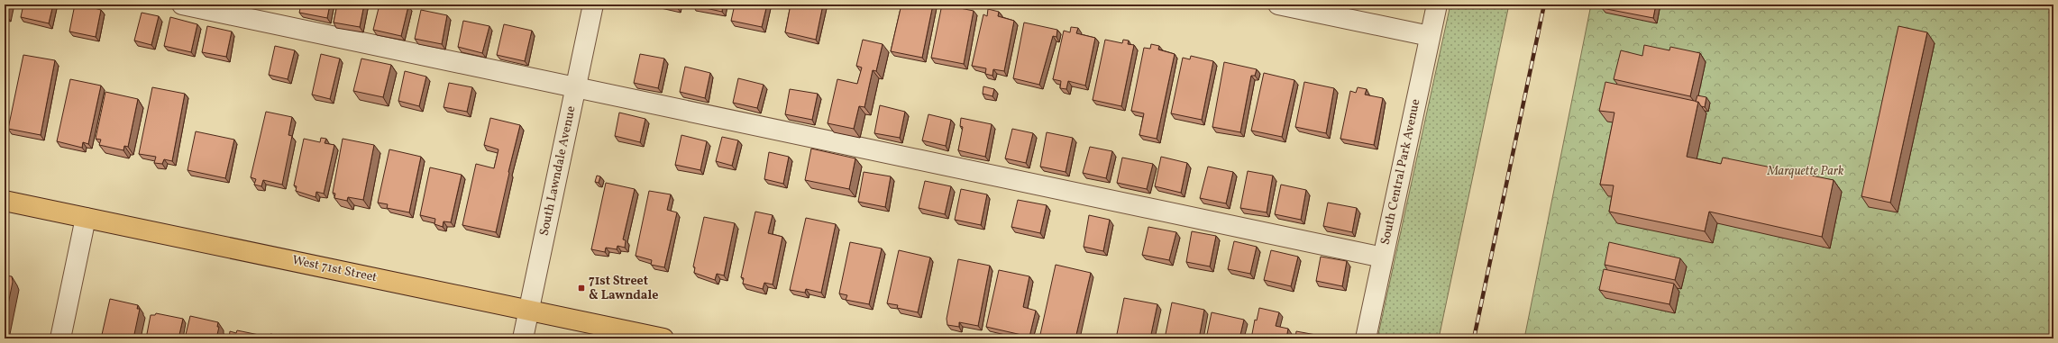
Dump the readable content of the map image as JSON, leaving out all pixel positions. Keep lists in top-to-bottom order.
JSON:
{
  "streets": {
    "main road": ["West 71st Street"],
    "street": ["South Lawndale Avenue", "South Central Park Avenue"]
  },
  "crossings": [
    ["South Lawndale Avenue", "West 71st Street"]
  ],
  "parks": ["Marquette Park"],
  "places": {
    "transit": ["71st Street & Lawndale"]
  }
}
